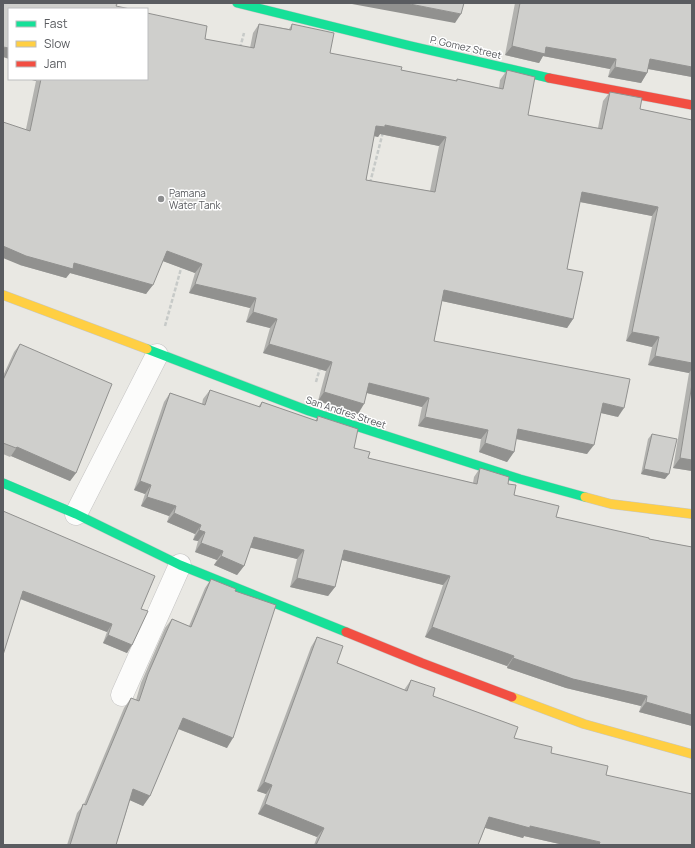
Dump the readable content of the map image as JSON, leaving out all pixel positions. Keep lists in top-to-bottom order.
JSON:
{
  "streets": {
    "street": ["P. Gomez Street", "San Andres Street"]
  },
  "places": ["Pamana Water Tank"],
  "legend": ["Fast", "Slow", "Jam"]
}
